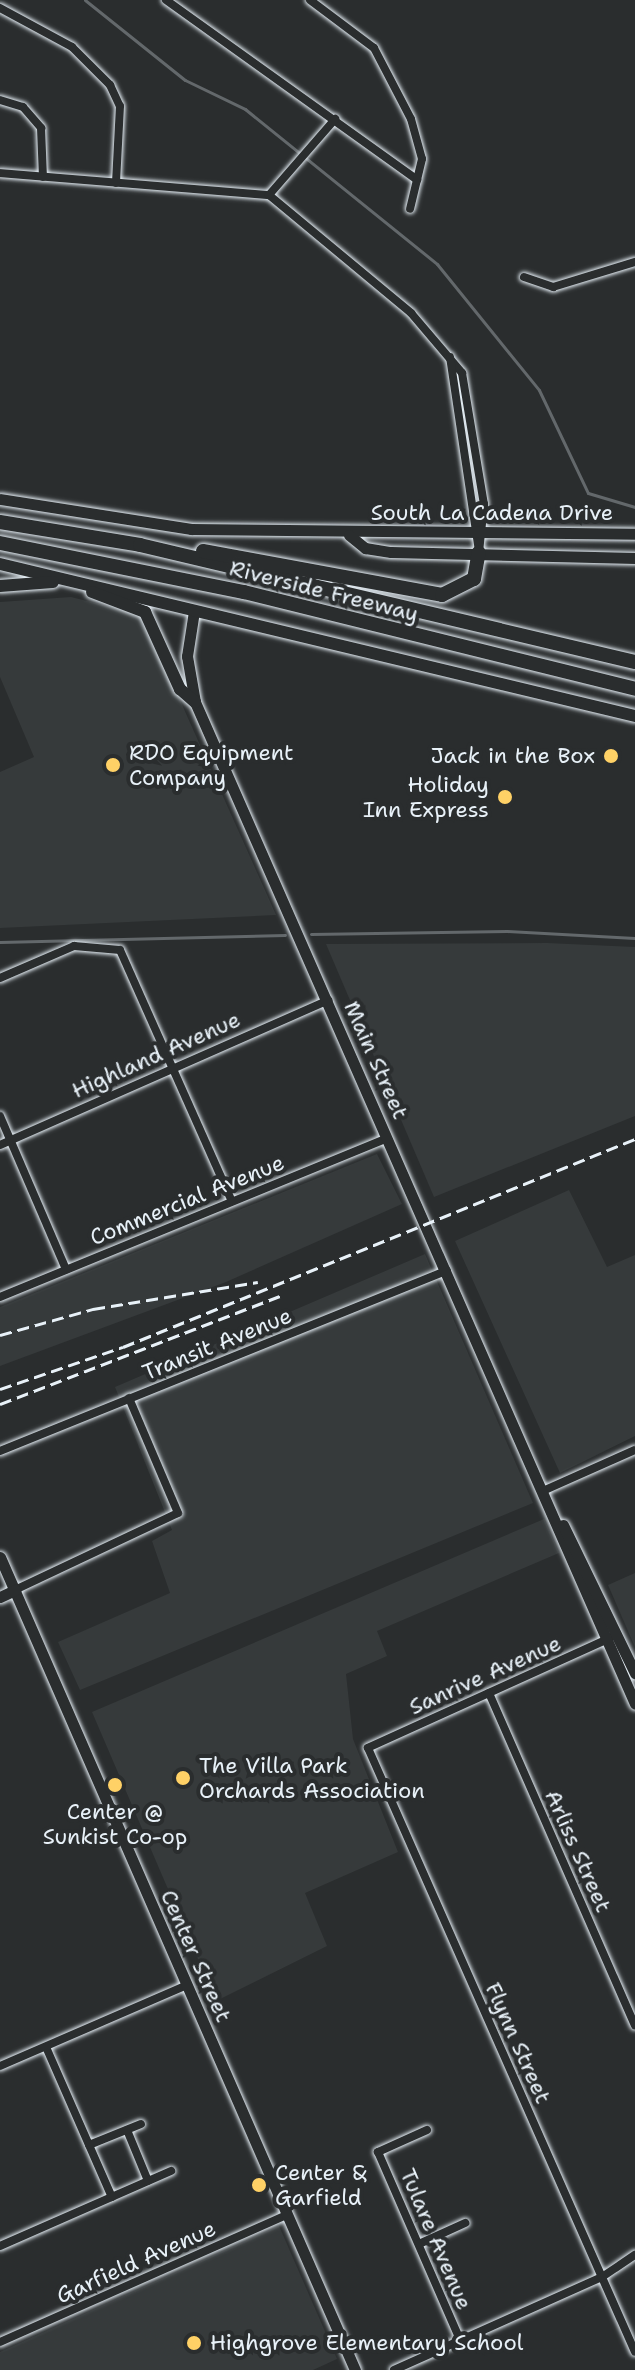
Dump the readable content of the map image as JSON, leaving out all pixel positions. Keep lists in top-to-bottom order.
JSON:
{
  "streets": {
    "highway": ["Riverside Freeway"],
    "main road": ["South La Cadena Drive", "Main Street", "Center Street"],
    "street": [
      "Highland Avenue",
      "Commercial Avenue",
      "Transit Avenue",
      "Sanrive Avenue",
      "Arliss Street",
      "Flynn Street",
      "Tulare Avenue",
      "Garfield Avenue"
    ]
  },
  "crossings": [
    ["Highland Avenue", "Main Street"],
    ["Main Street", "Commercial Avenue"],
    ["Main Street", "Transit Avenue"],
    ["Main Street", "Sanrive Avenue"],
    ["Sanrive Avenue", "Arliss Street"],
    ["Sanrive Avenue", "Flynn Street"],
    ["Center Street", "Garfield Avenue"]
  ],
  "places": [
    "Jack in the Box",
    "RDO Equipment Company",
    "Holiday Inn Express",
    "The Villa Park Orchards Association",
    "Center @ Sunkist Co-op",
    "Center & Garfield",
    "Highgrove Elementary School"
  ]
}
